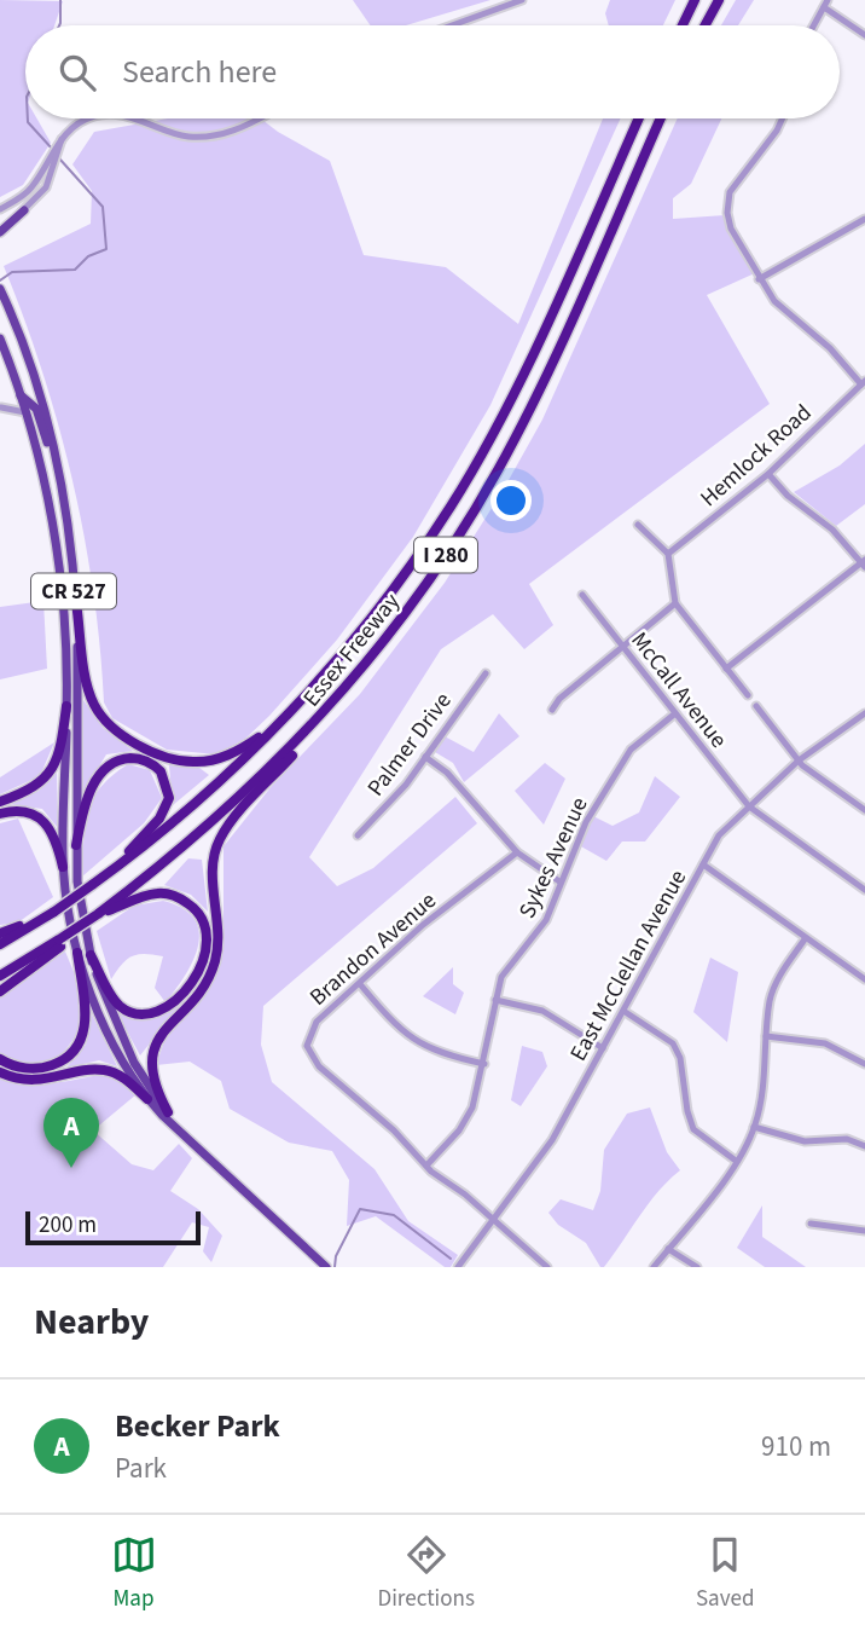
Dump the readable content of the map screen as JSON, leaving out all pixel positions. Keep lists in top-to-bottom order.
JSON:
{
  "streets": {
    "highway": ["I 280", "Essex Freeway"],
    "main road": ["CR 527"],
    "street": [
      "Hemlock Road",
      "McCall Avenue",
      "Palmer Drive",
      "Sykes Avenue",
      "Brandon Avenue",
      "East McClellan Avenue"
    ]
  },
  "crossings": [
    ["McCall Avenue", "Sykes Avenue"],
    ["McCall Avenue", "East McClellan Avenue"],
    ["Sykes Avenue", "Brandon Avenue"],
    ["Brandon Avenue", "East McClellan Avenue"]
  ],
  "scale_bar": "200 m",
  "page": {
    "search": "Search here",
    "pins": "A",
    "scale": "200 m",
    "heading": "Nearby",
    "list": [
      {
        "mark": "A",
        "name": "Becker Park",
        "note": "Park",
        "value": "910 m"
      }
    ],
    "nav": ["Map", "Directions", "Saved"]
  }
}
